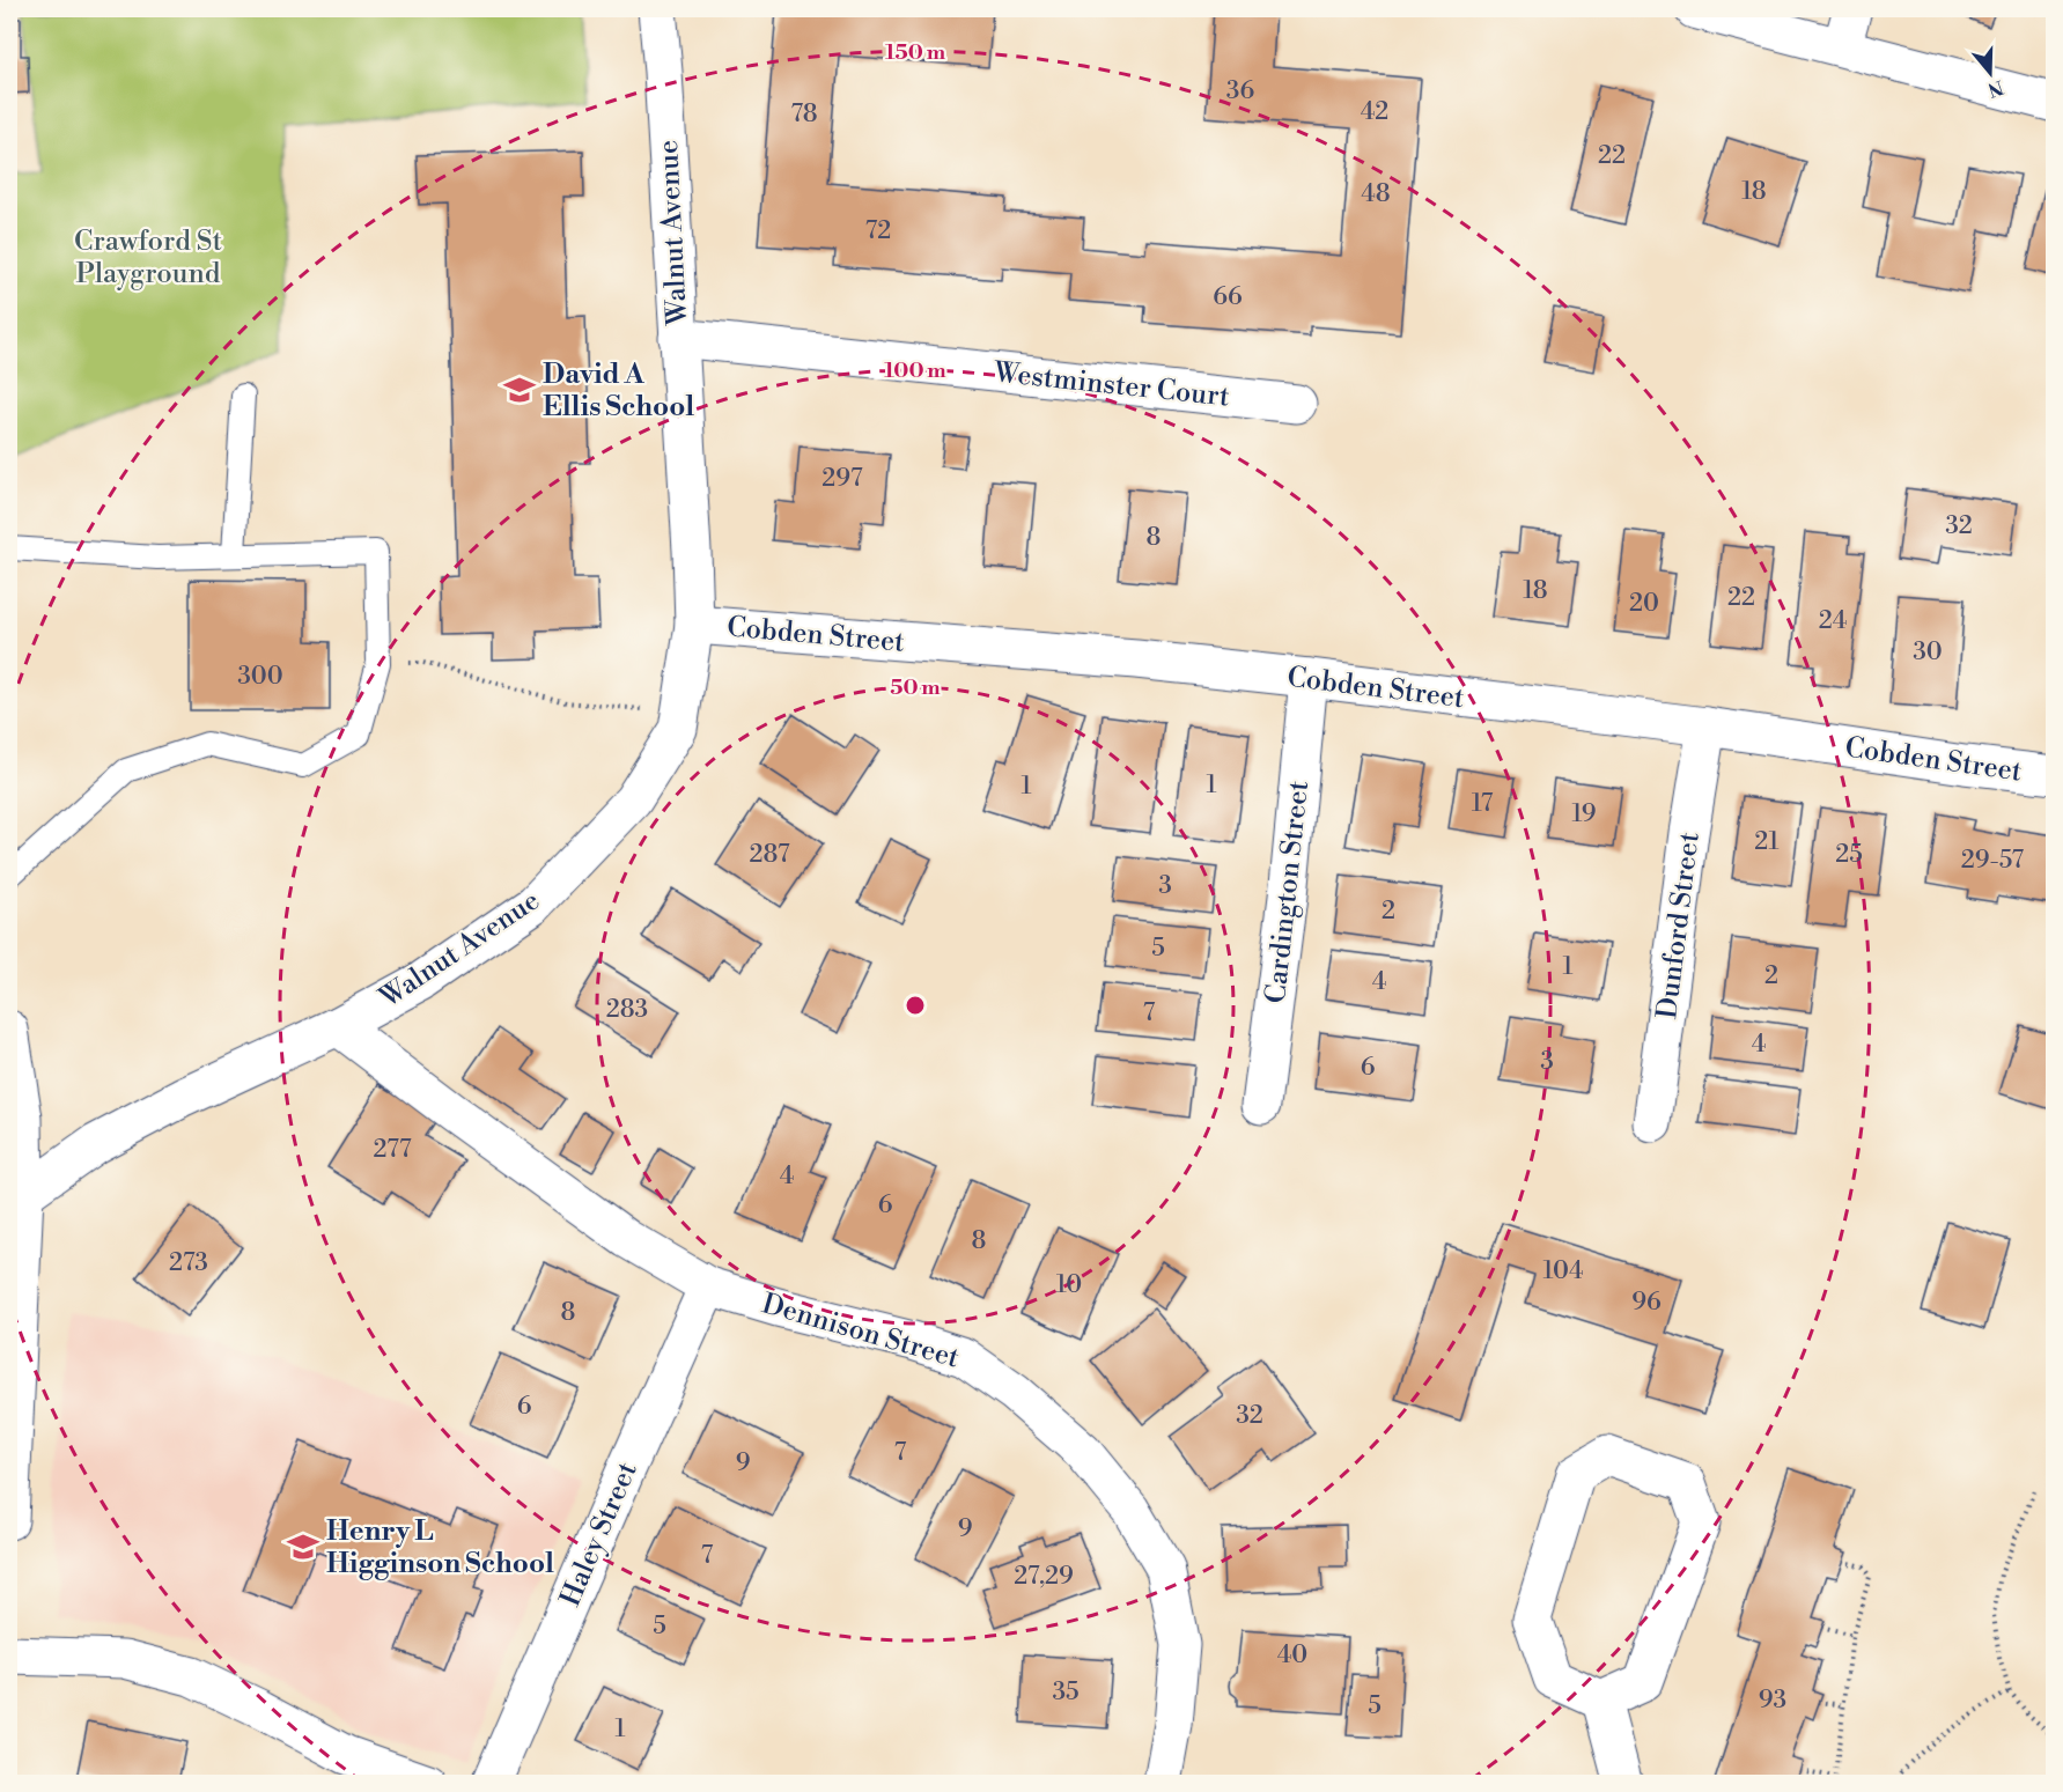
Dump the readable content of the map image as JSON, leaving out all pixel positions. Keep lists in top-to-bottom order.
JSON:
{
  "streets": {
    "street": [
      "Walnut Avenue",
      "Westminster Court",
      "Cobden Street",
      "Cardington Street",
      "Dunford Street",
      "Dennison Street",
      "Haley Street"
    ]
  },
  "crossings": [
    ["Walnut Avenue", "Westminster Court"],
    ["Walnut Avenue", "Cobden Street"],
    ["Walnut Avenue", "Dennison Street"],
    ["Cobden Street", "Cardington Street"],
    ["Cobden Street", "Dunford Street"],
    ["Dennison Street", "Haley Street"]
  ],
  "parks": ["Crawford St Playground"],
  "places": {
    "school or university": ["David A Ellis School", "Henry L Higginson School"]
  },
  "house_numbers": [
    "36",
    "42",
    "78",
    "22",
    "18",
    "48",
    "72",
    "66",
    "297",
    "32",
    "8",
    "18",
    "22",
    "20",
    "24",
    "30",
    "300",
    "1",
    "1",
    "17",
    "19",
    "21",
    "287",
    "25",
    "29-57",
    "3",
    "2",
    "5",
    "1",
    "2",
    "4",
    "283",
    "7",
    "4",
    "3",
    "6",
    "277",
    "4",
    "6",
    "8",
    "273",
    "104",
    "10",
    "96",
    "8",
    "6",
    "32",
    "7",
    "9",
    "9",
    "7",
    "27,29",
    "5",
    "40",
    "35",
    "93",
    "5",
    "1"
  ],
  "north": "bottom",
  "rings": ["150 m", "100 m", "50 m"]
}
